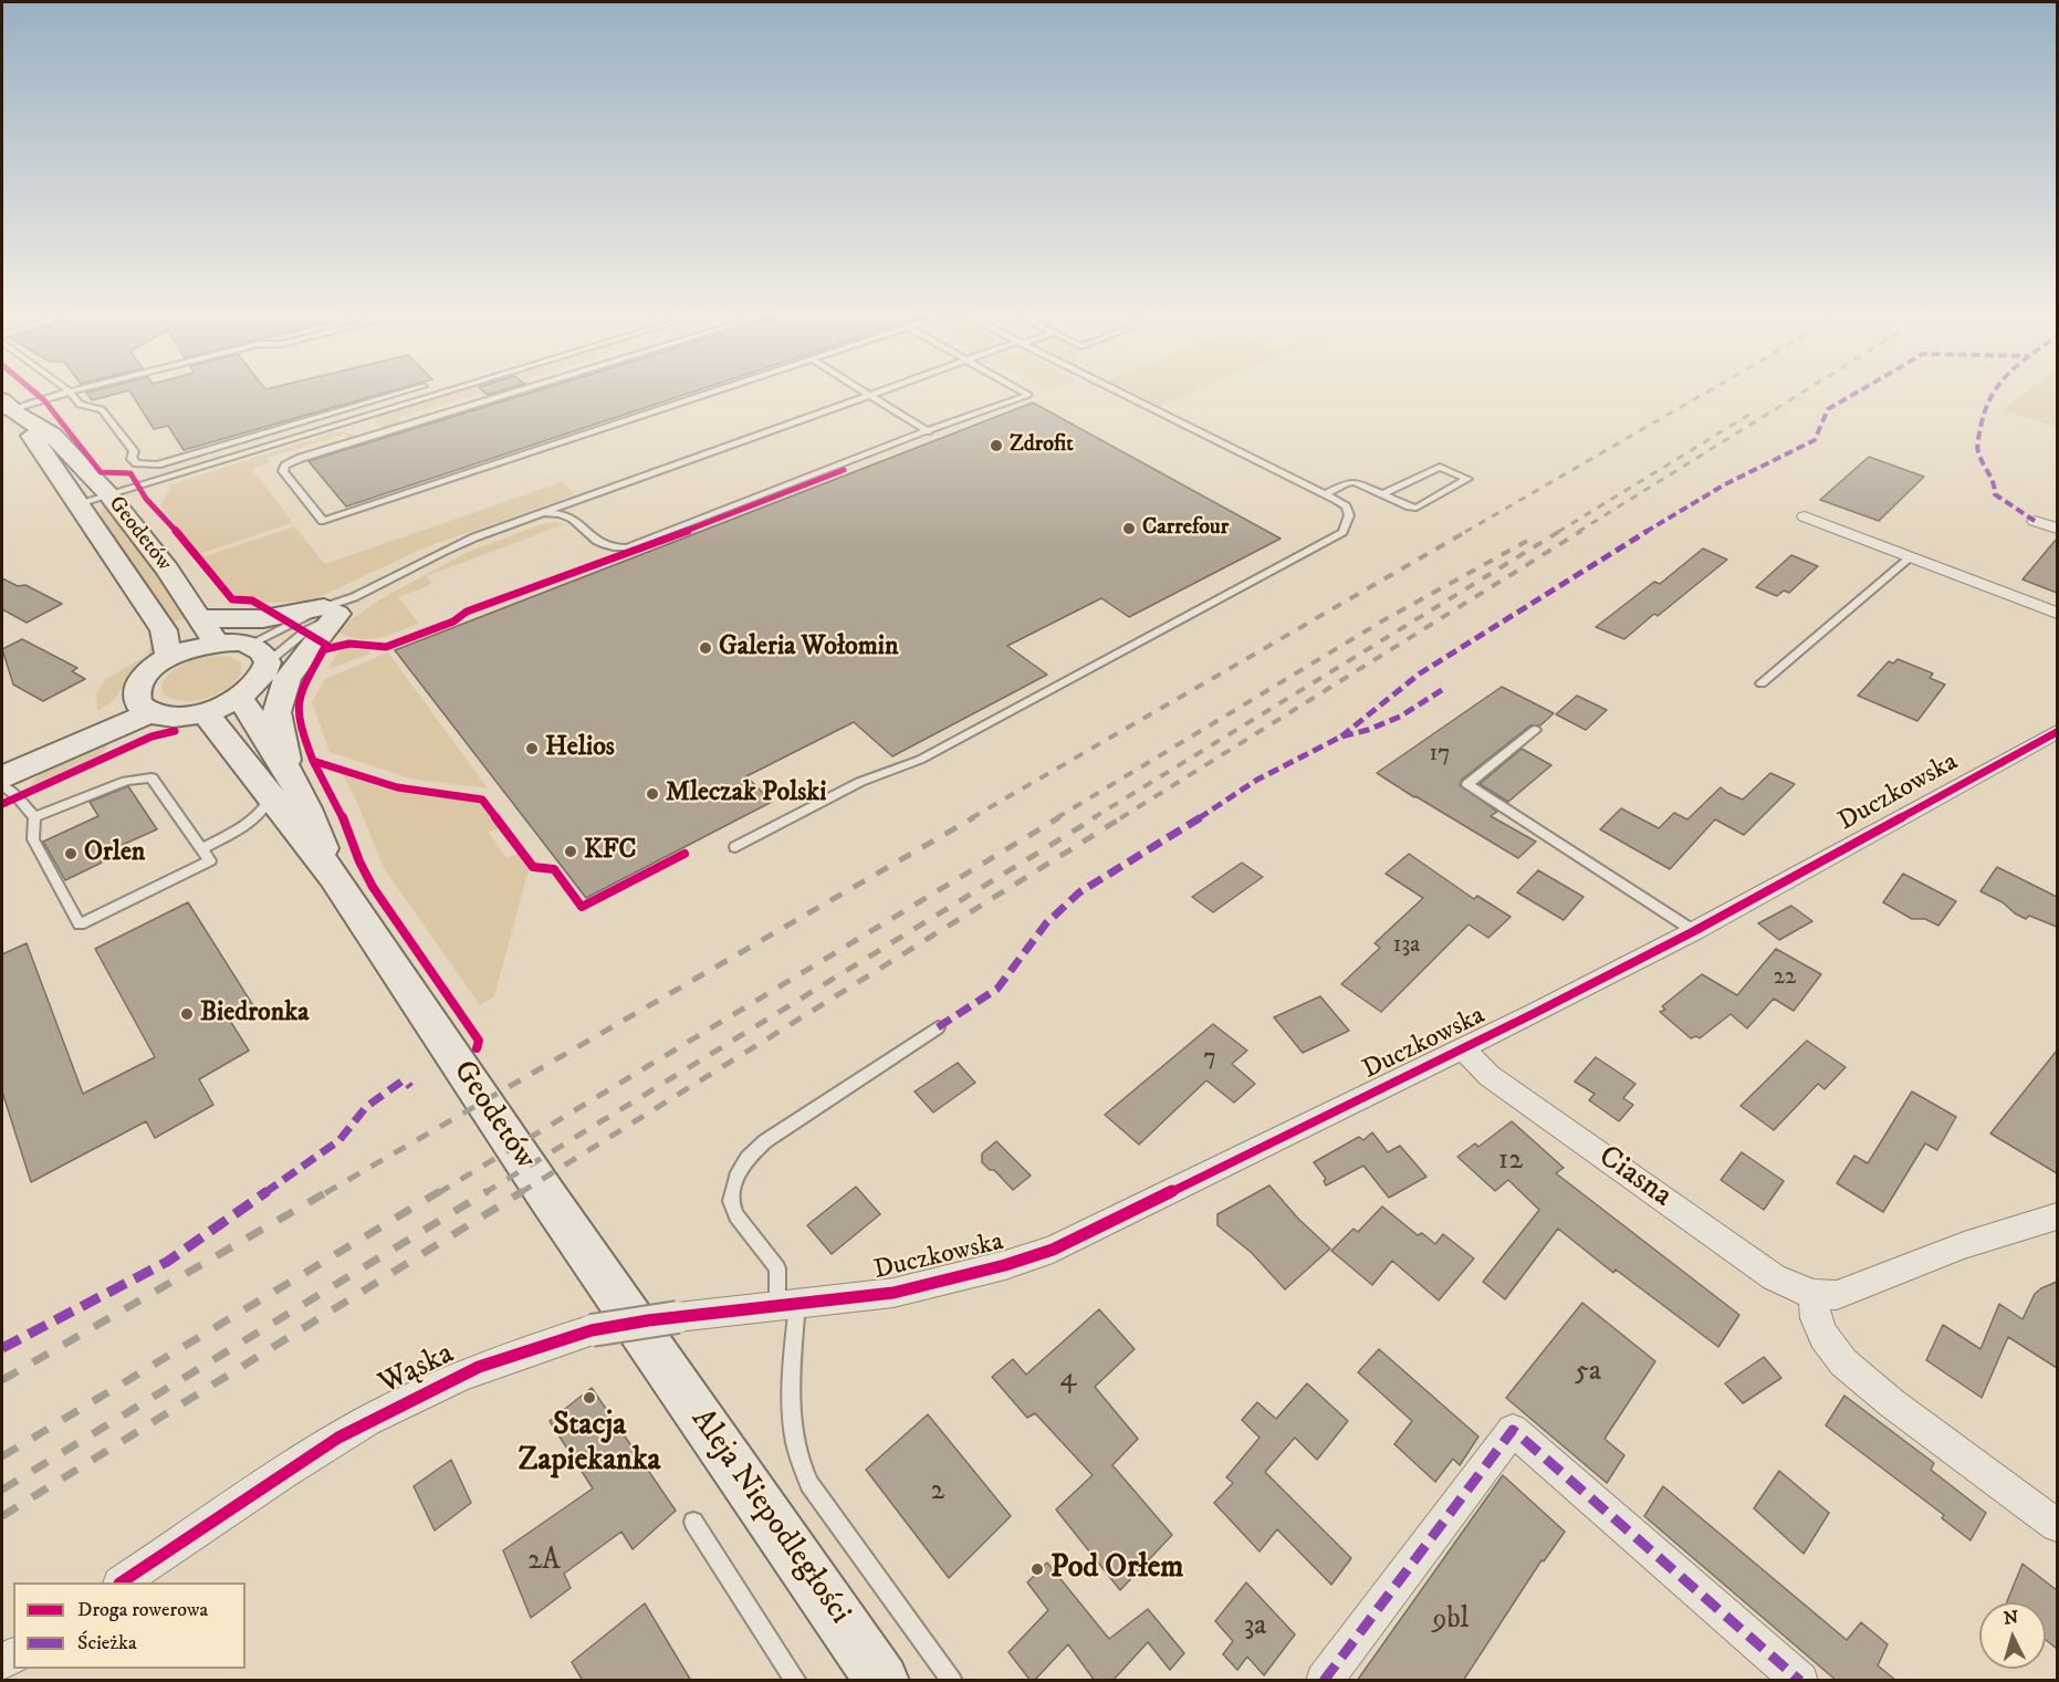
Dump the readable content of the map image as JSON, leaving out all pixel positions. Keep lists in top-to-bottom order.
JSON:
{
  "streets": {
    "main road": ["Geodetów", "Aleja Niepodległości"],
    "street": ["Duczkowska", "Ciasna", "Wąska"]
  },
  "crossings": [
    ["Geodetów", "Wąska"],
    ["Geodetów", "Aleja Niepodległości"],
    ["Duczkowska", "Ciasna"],
    ["Duczkowska", "Wąska"],
    ["Wąska", "Aleja Niepodległości"]
  ],
  "places": [
    "Zdrofit",
    "Carrefour",
    "Galeria Wołomin",
    "Helios",
    "Mleczak Polski",
    "KFC",
    "Orlen",
    "Biedronka",
    "Stacja Zapiekanka",
    "Pod Orłem"
  ],
  "house_numbers": [
    "17",
    "13a",
    "22",
    "7",
    "12",
    "5a",
    "4",
    "2",
    "2A",
    "9bl",
    "3a"
  ],
  "legend": ["Droga rowerowa", "Ścieżka"],
  "north": "top"
}
